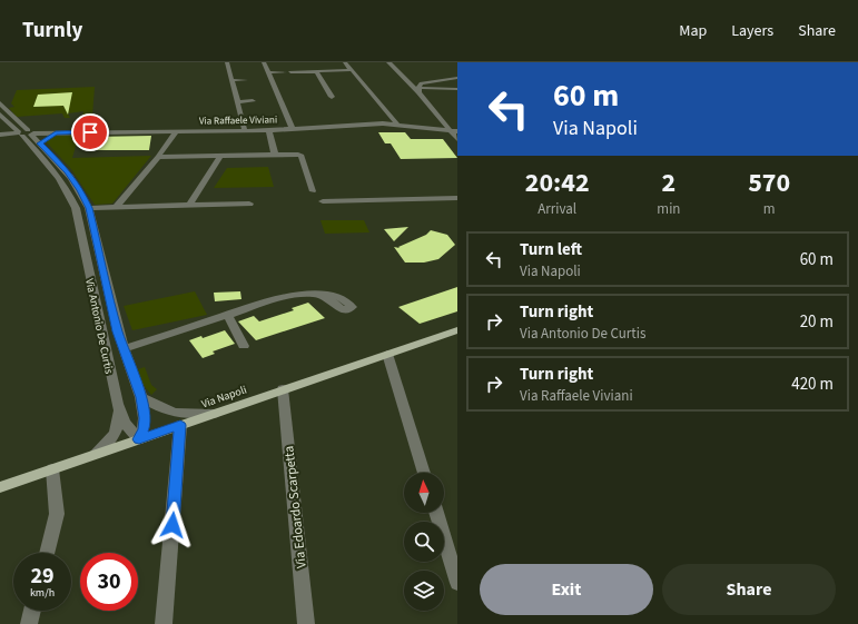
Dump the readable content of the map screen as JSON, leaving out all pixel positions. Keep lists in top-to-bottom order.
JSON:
{
  "streets": {
    "main road": ["Via Napoli"],
    "street": ["Via Raffaele Viviani", "Via Antonio De Curtis", "Via Edoardo Scarpetta"]
  },
  "crossings": [
    ["Via Raffaele Viviani", "Via Antonio De Curtis"],
    ["Via Antonio De Curtis", "Via Napoli"],
    ["Via Napoli", "Via Edoardo Scarpetta"]
  ],
  "north": "top",
  "page": {
    "header": "Turnly",
    "nav": ["Map", "Layers", "Share"],
    "turn": ["60 m", "Via Napoli"],
    "eta": [
      "20:42",
      "Arrival",
      "2",
      "min",
      "570",
      "m"
    ],
    "list": [
      {
        "name": "Turn left",
        "note": "Via Napoli",
        "value": "60 m"
      },
      {
        "name": "Turn right",
        "note": "Via Antonio De Curtis",
        "value": "20 m"
      },
      {
        "name": "Turn right",
        "note": "Via Raffaele Viviani",
        "value": "420 m"
      }
    ],
    "speed": "29 km/h",
    "limit": "30",
    "buttons": ["Exit", "Share"]
  }
}
